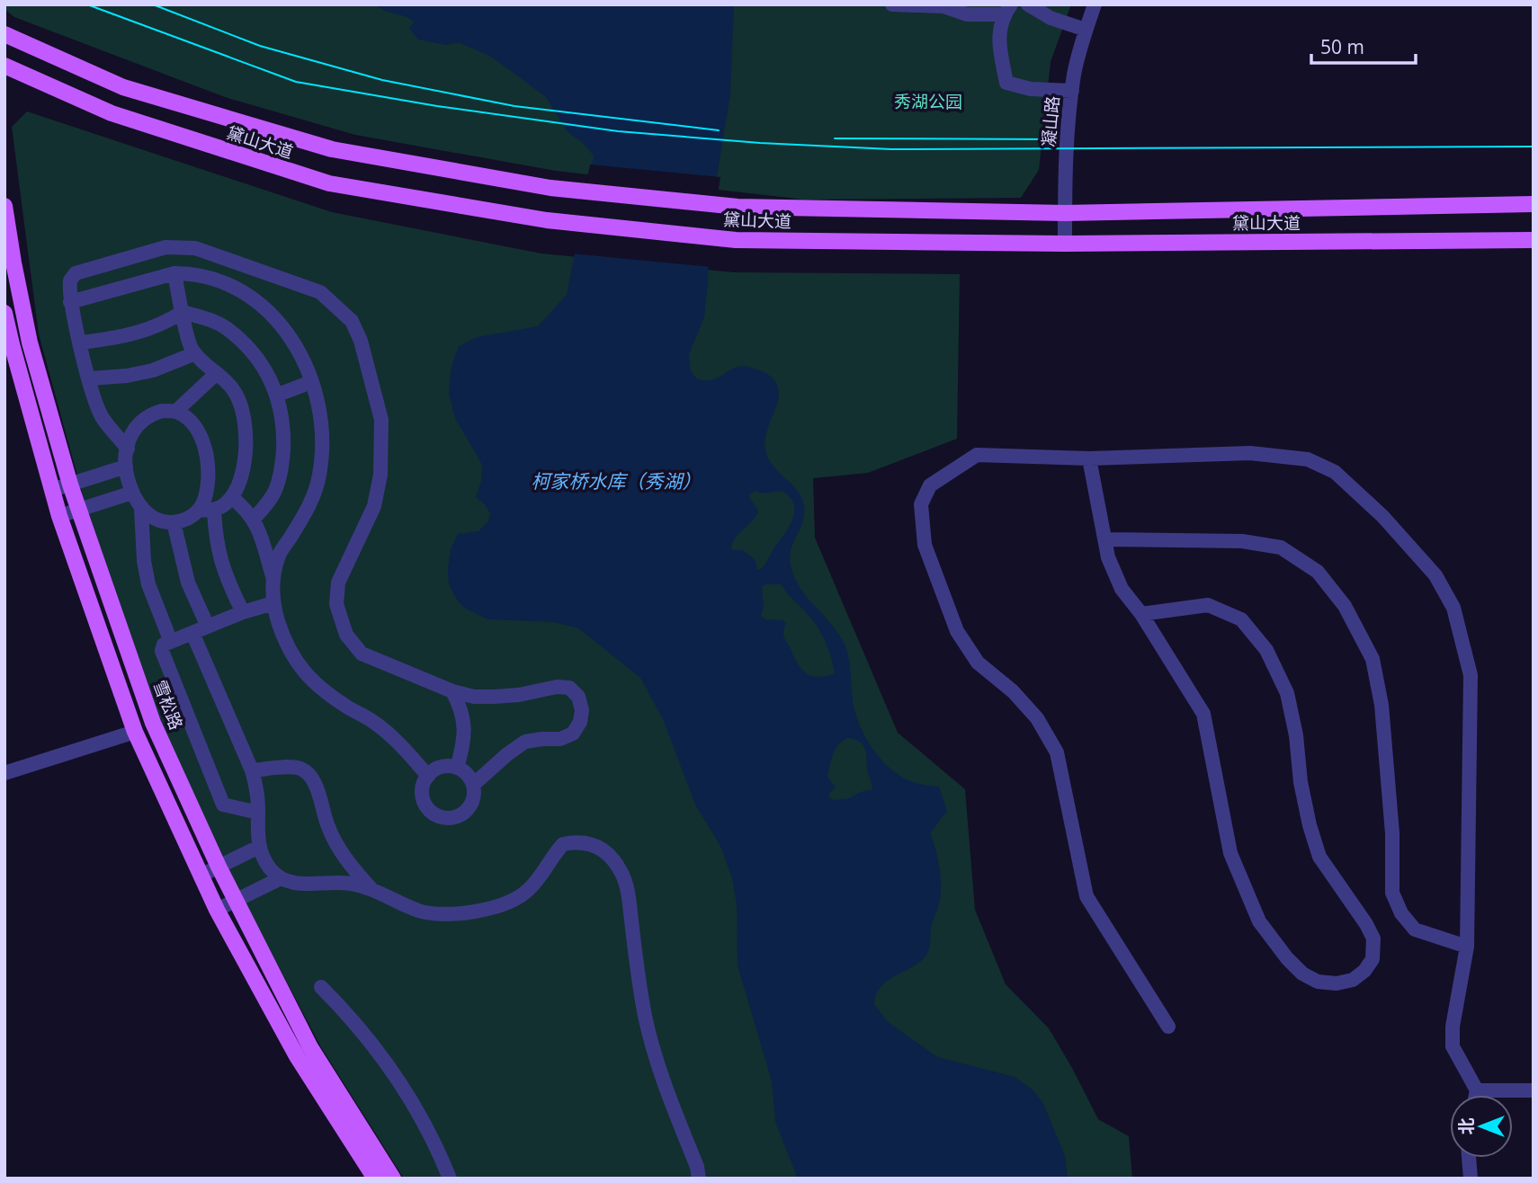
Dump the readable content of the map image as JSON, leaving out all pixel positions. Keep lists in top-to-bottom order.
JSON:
{
  "streets": {
    "main road": ["黛山大道", "雪松路"],
    "street": ["凝山路"]
  },
  "crossings": [
    ["凝山路", "黛山大道"]
  ],
  "water": ["柯家桥水库（秀湖）"],
  "parks": ["秀湖公园"],
  "scale_bar": "50 m",
  "north": "left"
}
